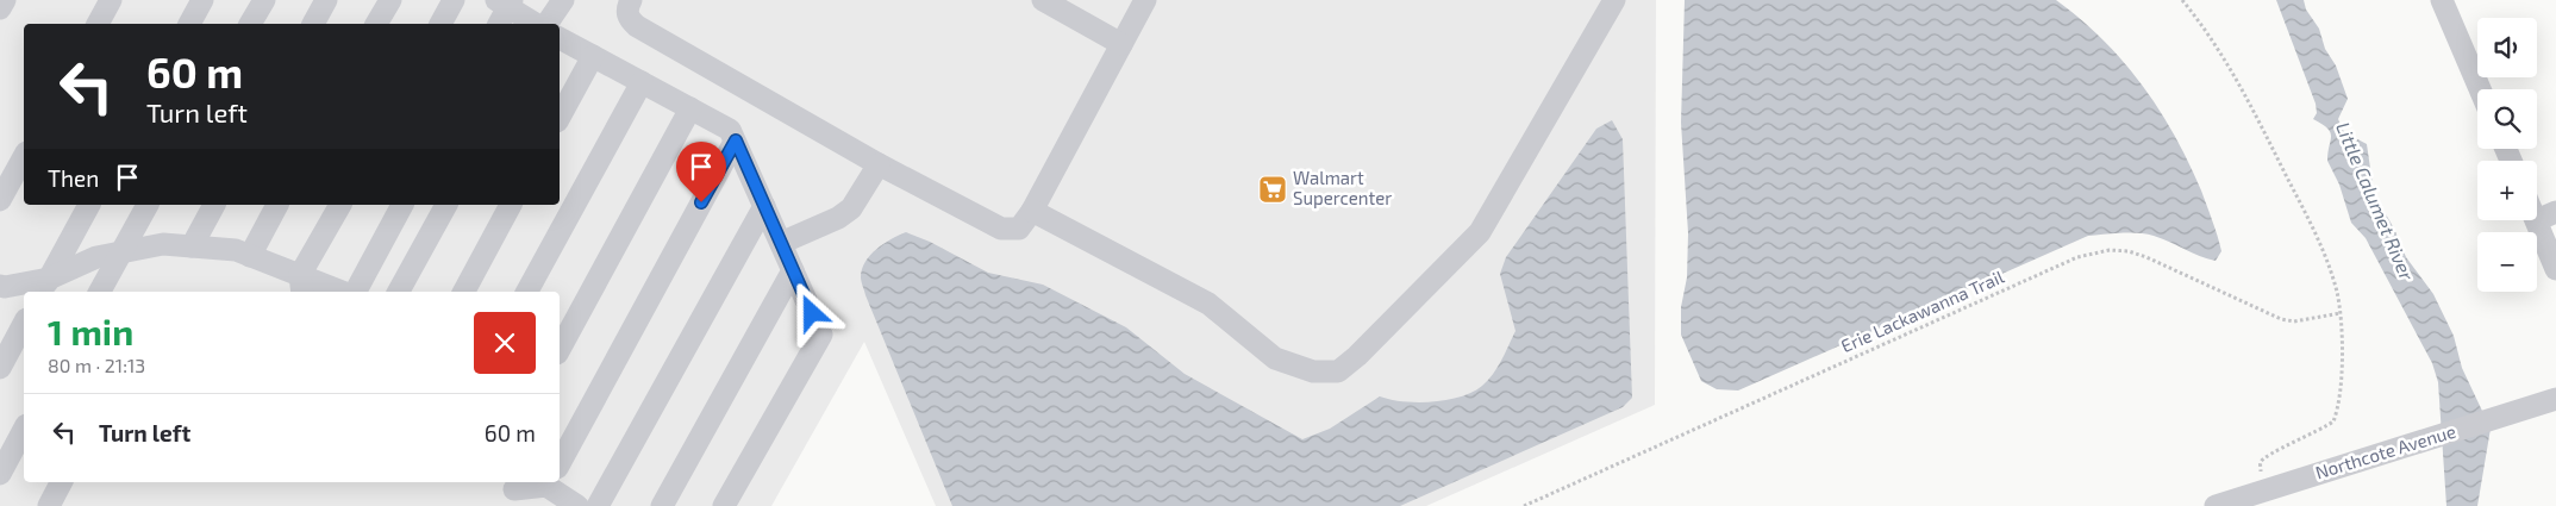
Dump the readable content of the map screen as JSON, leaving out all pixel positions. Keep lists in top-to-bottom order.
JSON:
{
  "streets": {
    "street": ["Northcote Avenue"],
    "path": ["Erie Lackawanna Trail"]
  },
  "water": ["Little Calumet River"],
  "places": {
    "supermarket": ["Walmart Supercenter"]
  },
  "page": {
    "map_buttons": ["+", "−"],
    "turn": ["60 m", "Turn left"],
    "then": "Then",
    "heading": ["1 min", "80 m · 21:13"],
    "list": [
      {
        "name": "Turn left",
        "value": "60 m"
      }
    ]
  }
}
